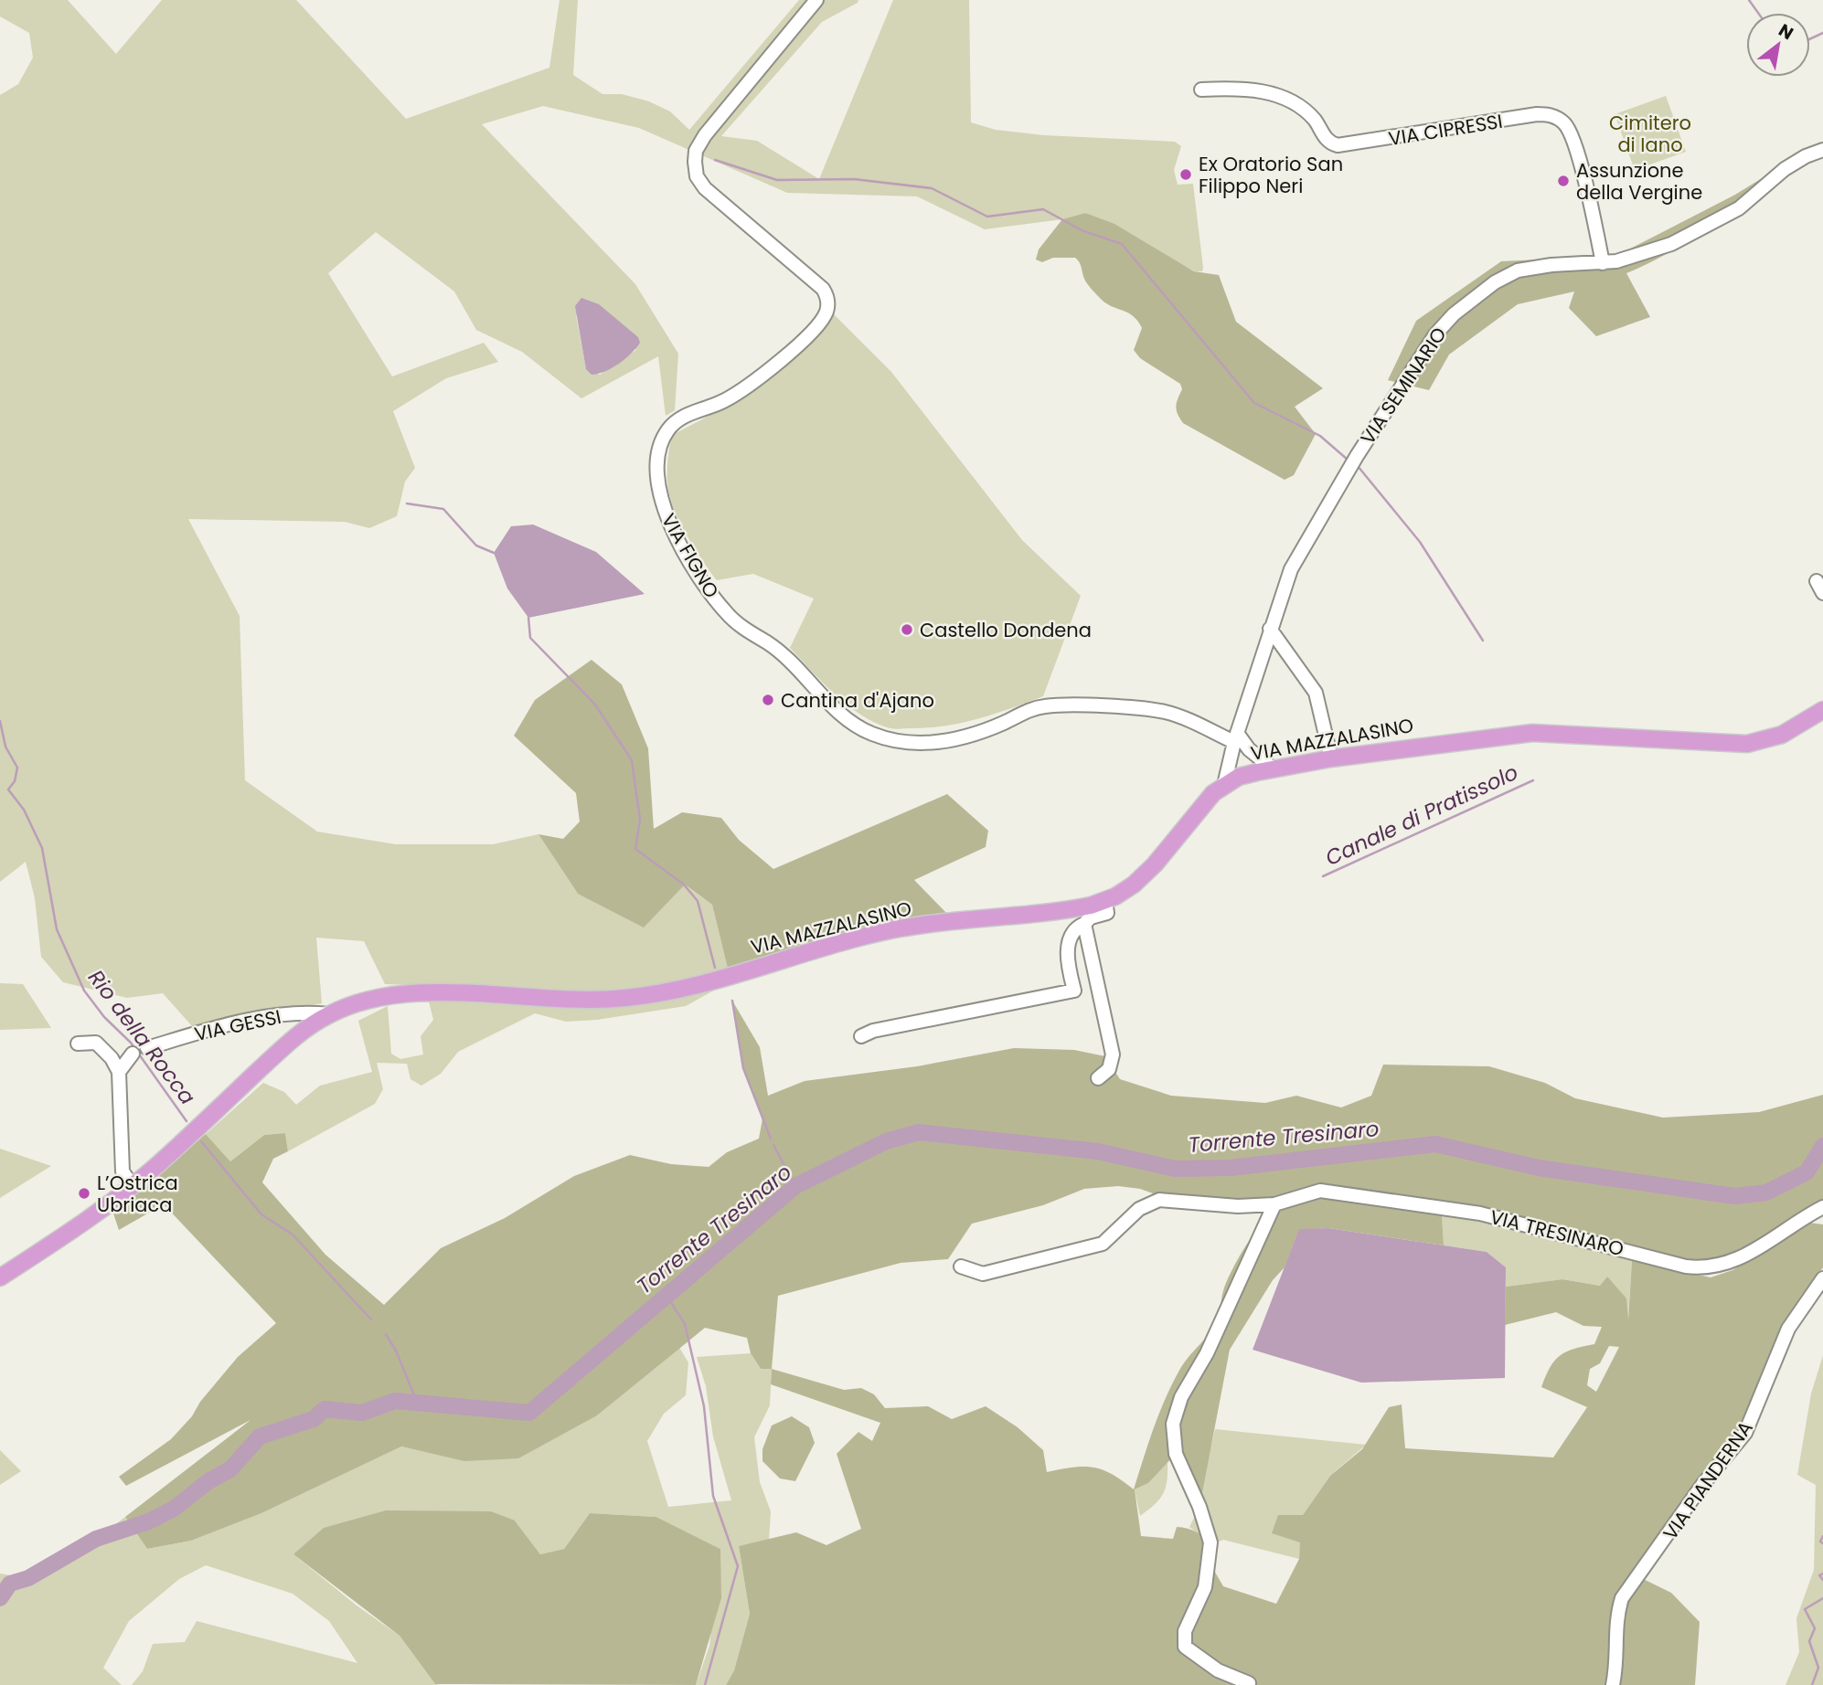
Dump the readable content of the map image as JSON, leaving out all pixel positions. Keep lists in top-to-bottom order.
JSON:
{
  "streets": {
    "main road": ["VIA MAZZALASINO"],
    "street": [
      "VIA CIPRESSI",
      "VIA SEMINARIO",
      "VIA FIGNO",
      "VIA GESSI",
      "VIA TRESINARO",
      "VIA PIANDERNA"
    ]
  },
  "crossings": [
    ["VIA CIPRESSI", "VIA SEMINARIO"],
    ["VIA SEMINARIO", "VIA FIGNO"],
    ["VIA SEMINARIO", "VIA MAZZALASINO"],
    ["VIA MAZZALASINO", "VIA GESSI"]
  ],
  "water": ["Canale di Pratissolo", "Rio della Rocca", "Torrente Tresinaro"],
  "parks": ["Cimitero di Iano"],
  "places": [
    "Ex Oratorio San Filippo Neri",
    "Assunzione della Vergine",
    "Castello Dondena",
    "Cantina d'Ajano",
    "L’Ostrica Ubriaca"
  ],
  "north": "top right"
}
